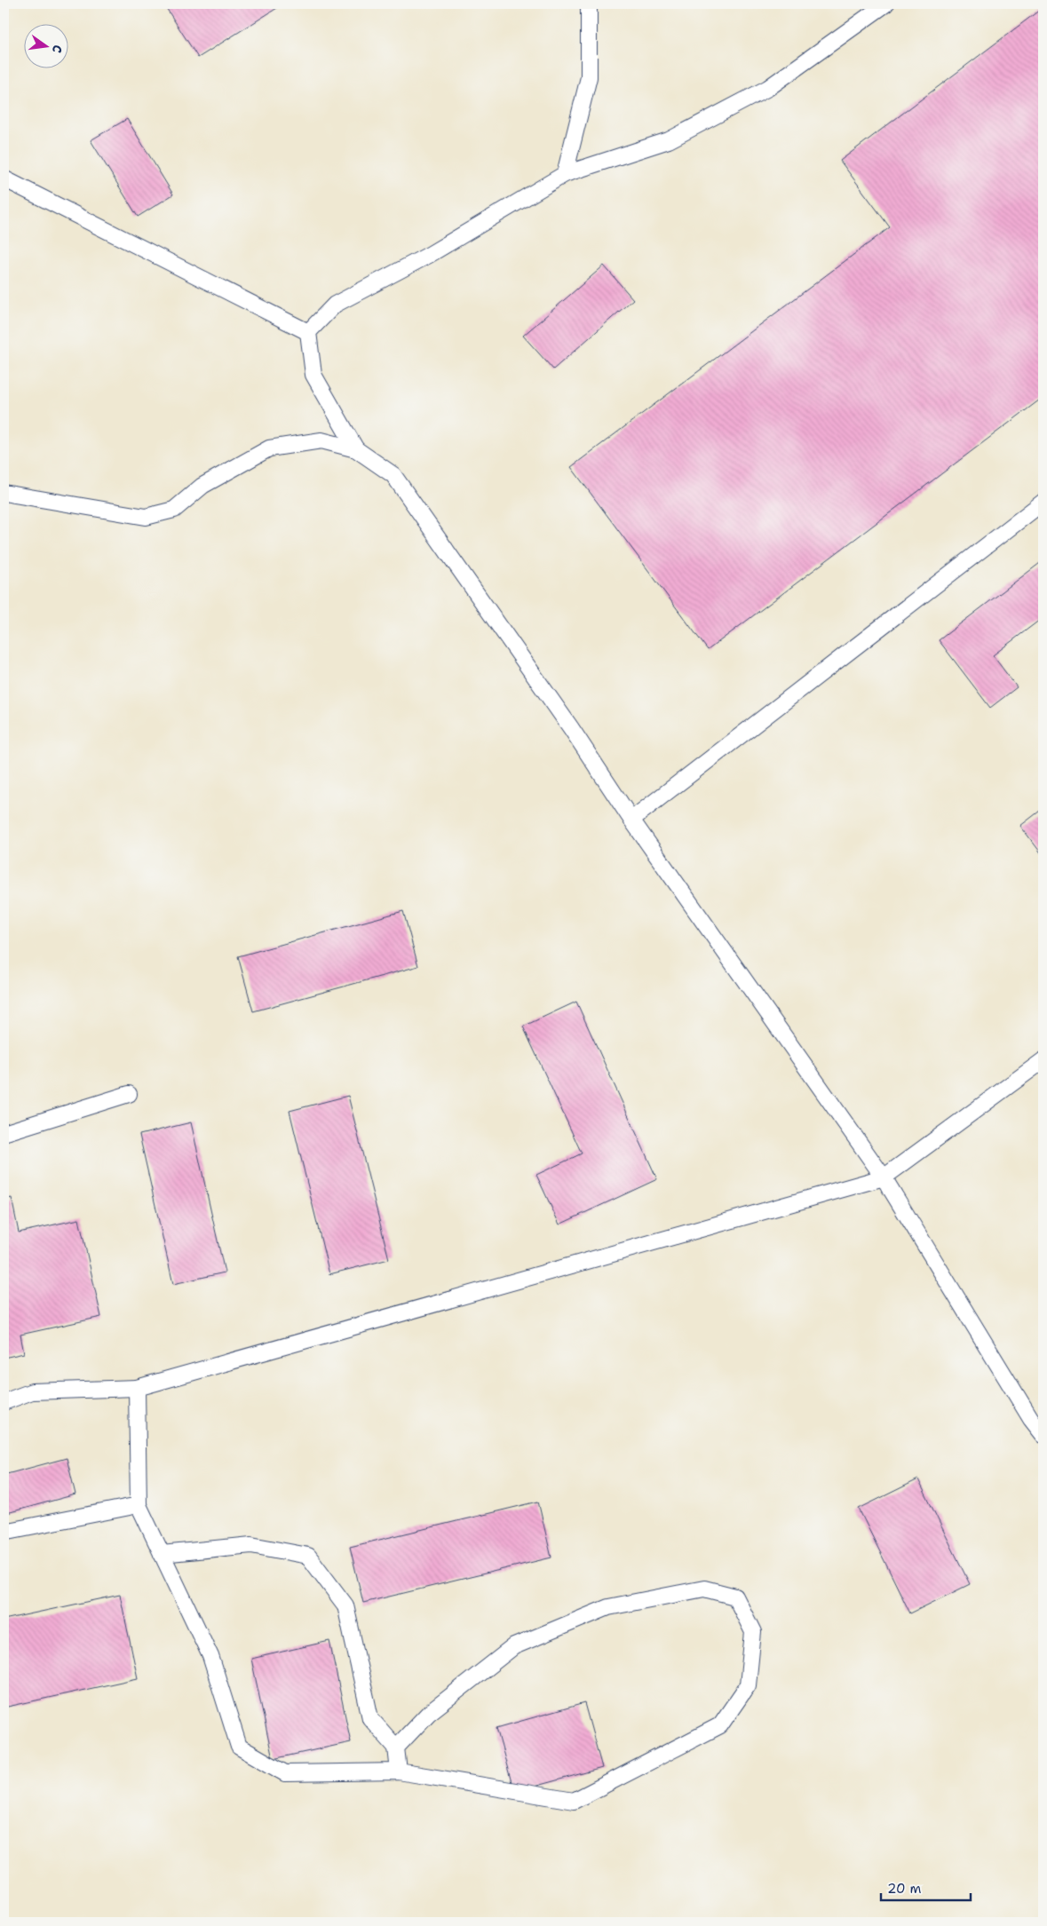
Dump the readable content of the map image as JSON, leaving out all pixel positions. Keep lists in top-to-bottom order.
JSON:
{
  "scale_bar": "20 m",
  "north": "right"
}
